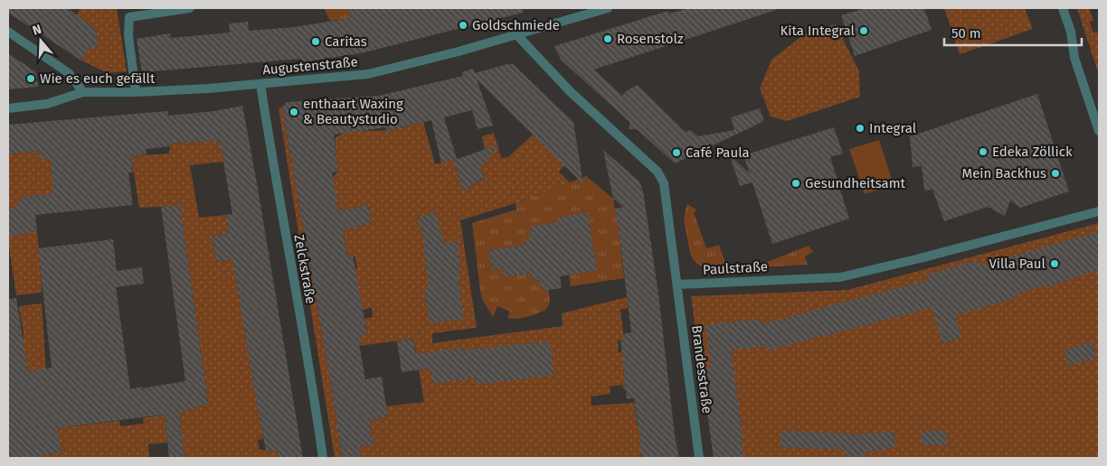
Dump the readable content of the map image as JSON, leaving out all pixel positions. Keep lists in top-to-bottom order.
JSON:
{
  "streets": {
    "street": [
      "Augustenstraße",
      "Paulstraße",
      "Zelckstraße",
      "Brandesstraße"
    ]
  },
  "crossings": [
    ["Augustenstraße", "Zelckstraße"],
    ["Paulstraße", "Brandesstraße"]
  ],
  "places": [
    "Goldschmiede",
    "Kita Integral",
    "Rosenstolz",
    "Caritas",
    "Wie es euch gefällt",
    "enthaart Waxing & Beautystudio",
    "Integral",
    "Edeka Zöllick",
    "Café Paula",
    "Mein Backhus",
    "Gesundheitsamt",
    "Villa Paul"
  ],
  "scale_bar": "50 m",
  "north": "top"
}
